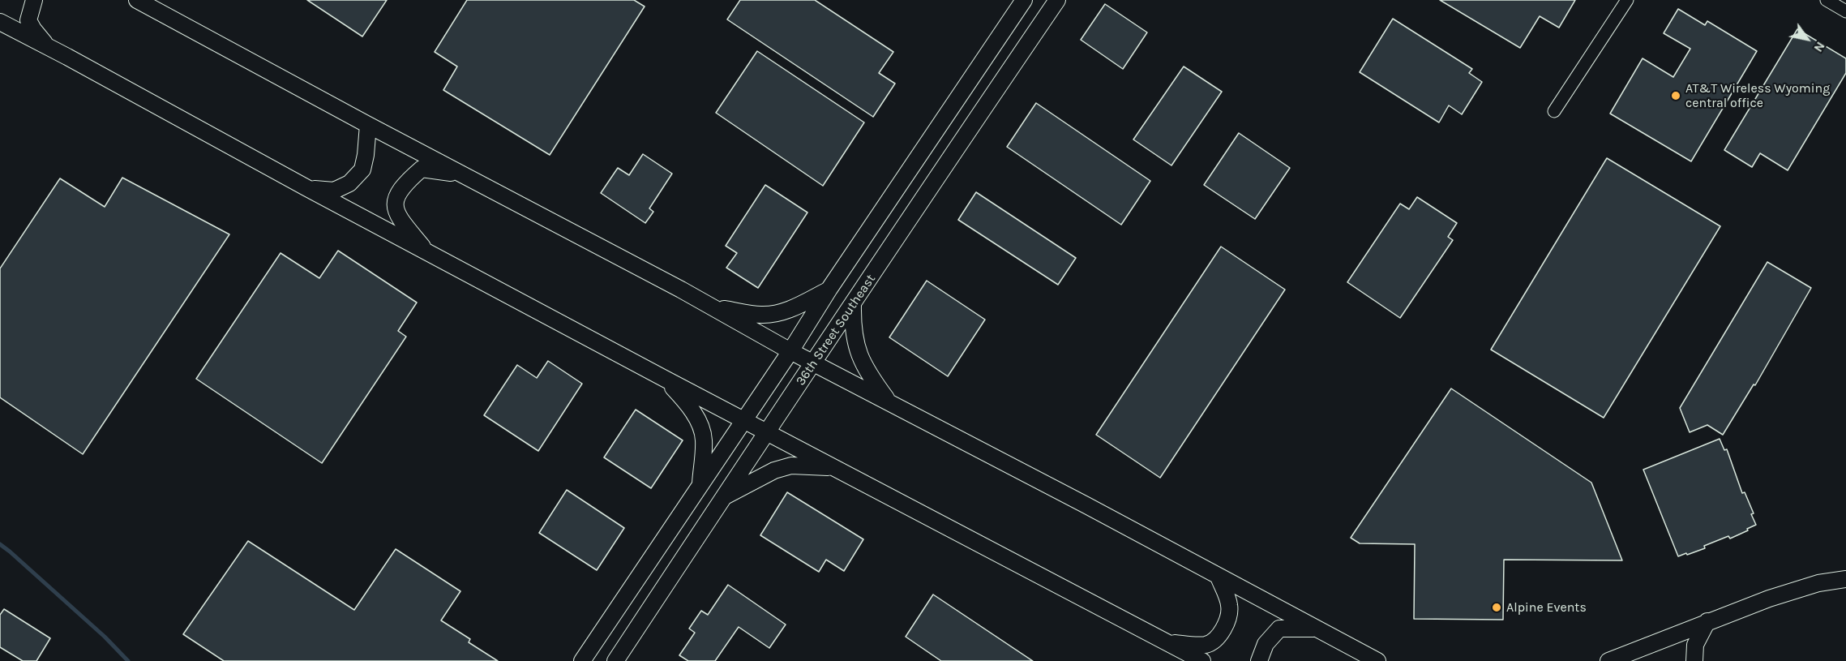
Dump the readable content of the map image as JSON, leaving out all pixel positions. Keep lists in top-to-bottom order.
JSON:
{
  "streets": {
    "street": ["36th Street Southeast"]
  },
  "places": ["AT&T Wireless Wyoming central office", "Alpine Events"],
  "north": "bottom right"
}
